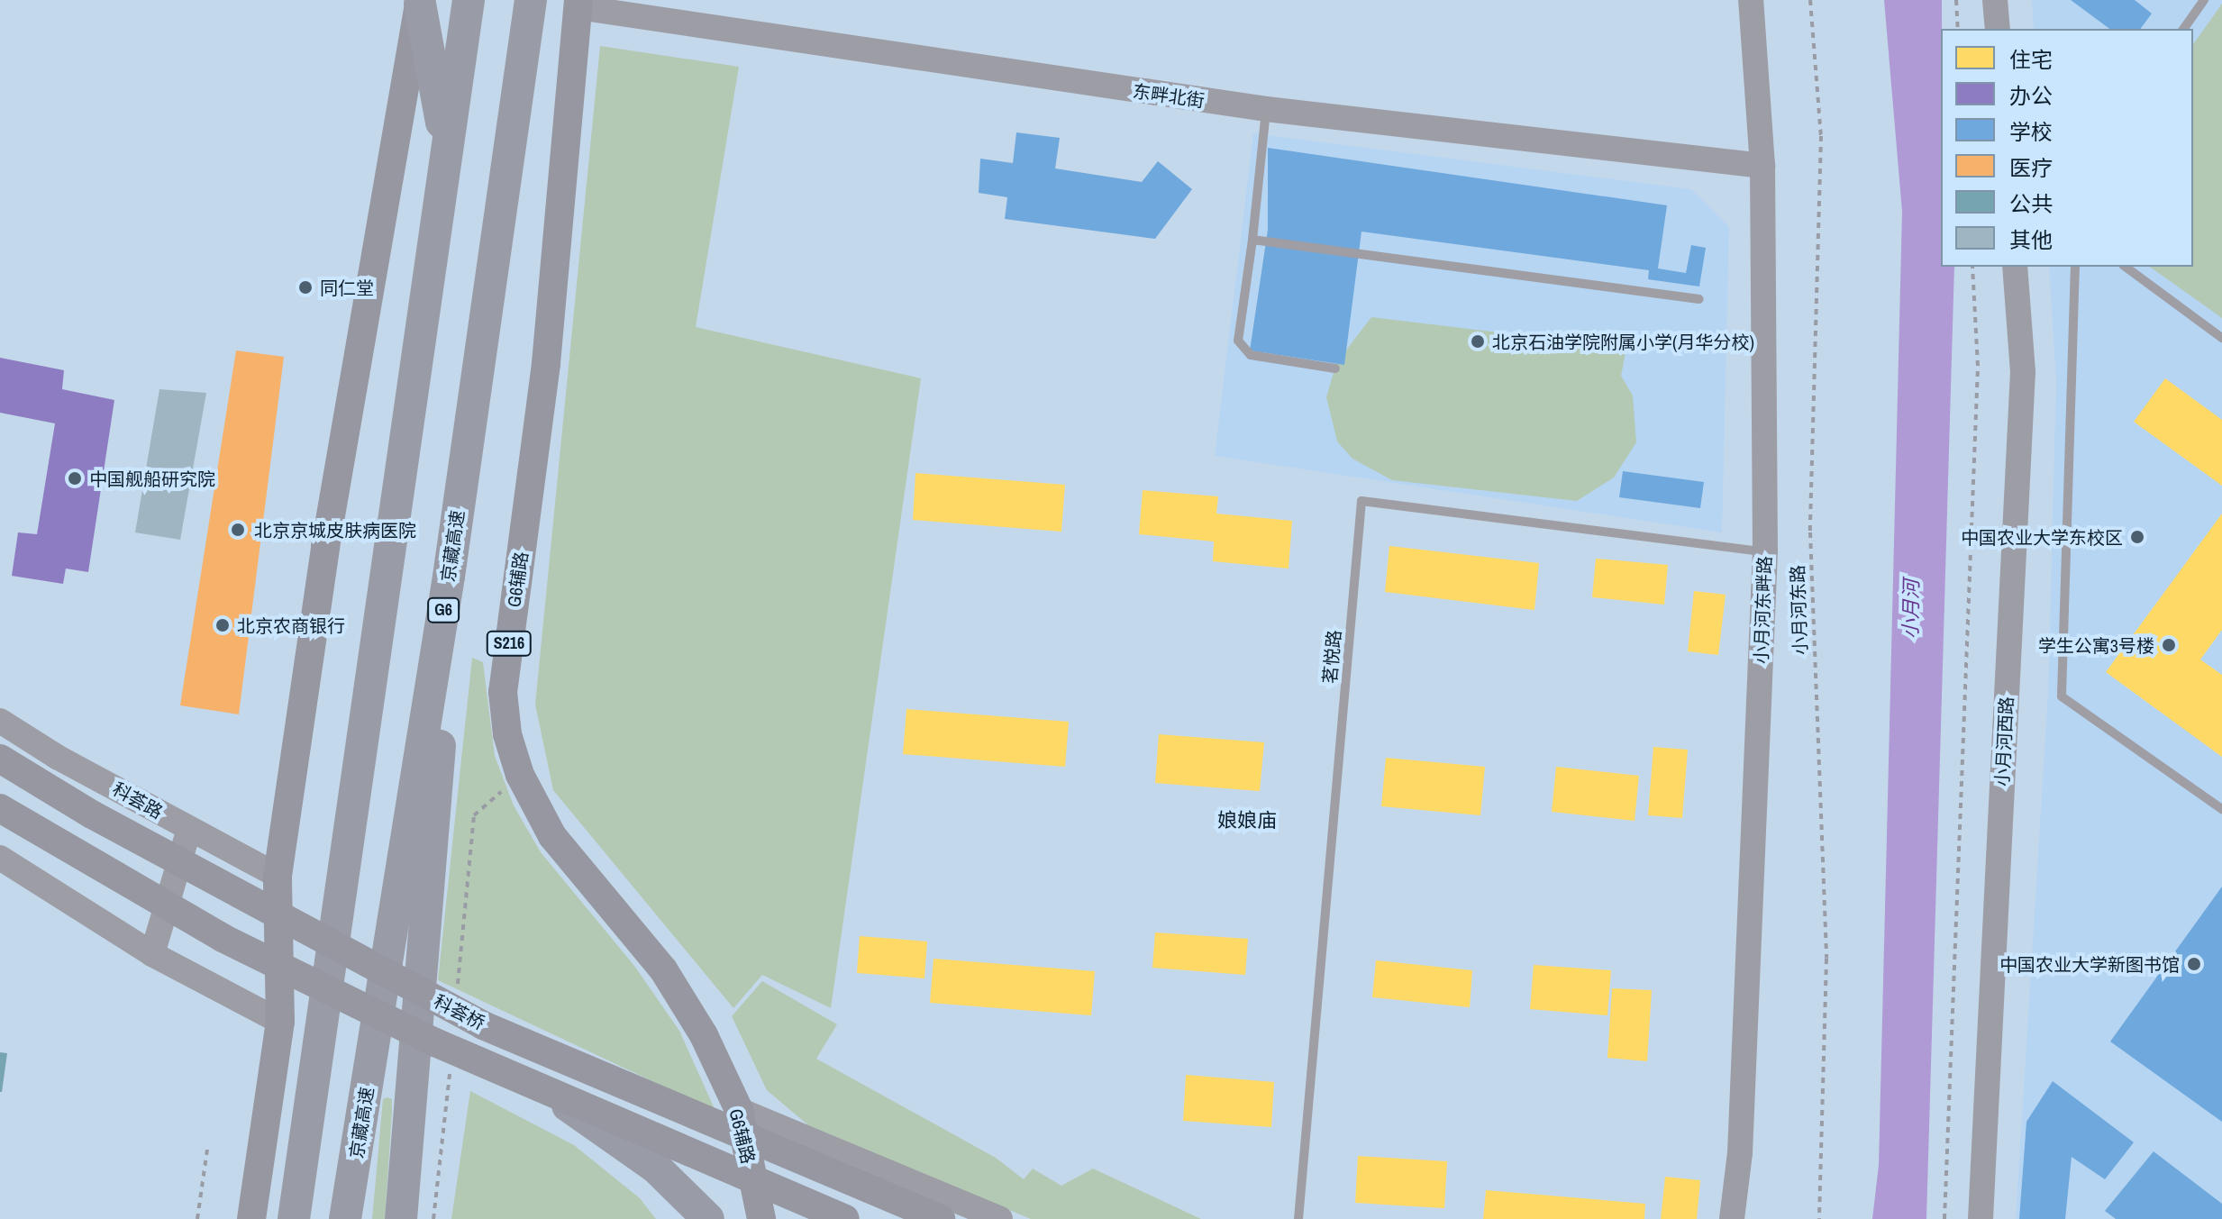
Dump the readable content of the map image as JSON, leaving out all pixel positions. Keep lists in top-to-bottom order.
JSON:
{
  "streets": {
    "highway": ["京藏高速", "G6"],
    "main road": ["G6辅路", "S216", "科荟桥"],
    "street": [
      "东畔北街",
      "小月河东畔路",
      "小月河西路",
      "科荟路"
    ],
    "lane": ["茗悦路"],
    "path": ["小月河东路"]
  },
  "crossings": [
    ["东畔北街", "G6辅路"],
    ["东畔北街", "小月河东畔路"],
    ["小月河东畔路", "茗悦路"]
  ],
  "districts": ["娘娘庙"],
  "water": ["小月河"],
  "places": [
    "同仁堂",
    "北京石油学院附属小学(月华分校)",
    "中国舰船研究院",
    "北京京城皮肤病医院",
    "中国农业大学东校区",
    "北京农商银行",
    "学生公寓3号楼",
    "中国农业大学新图书馆"
  ],
  "legend": [
    "住宅",
    "办公",
    "学校",
    "医疗",
    "公共",
    "其他"
  ]
}
